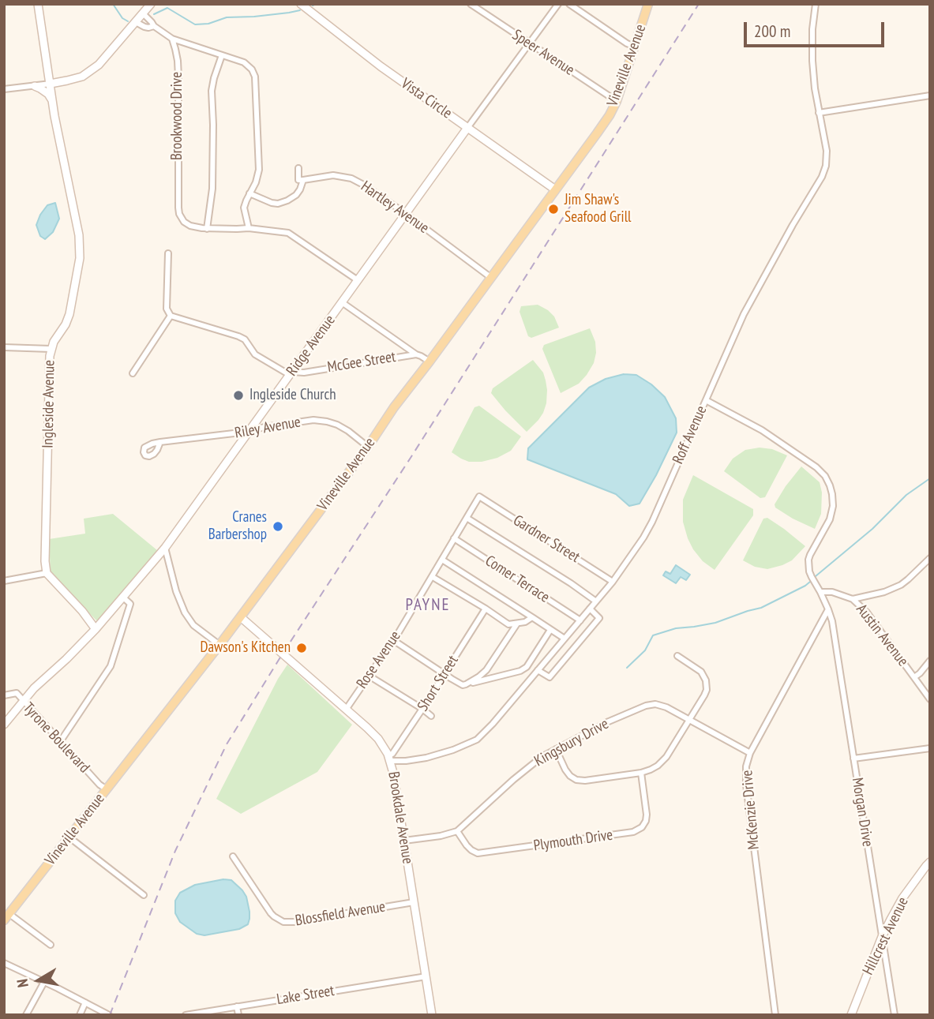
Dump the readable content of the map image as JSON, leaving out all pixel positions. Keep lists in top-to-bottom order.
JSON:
{
  "streets": {
    "main road": ["Vineville Avenue"],
    "street": [
      "Speer Avenue",
      "Vista Circle",
      "Brookwood Drive",
      "Hartley Avenue",
      "Ridge Avenue",
      "McGee Street",
      "Ingleside Avenue",
      "Riley Avenue",
      "Roff Avenue",
      "Gardner Street",
      "Comer Terrace",
      "Austin Avenue",
      "Rose Avenue",
      "Short Street",
      "Tyrone Boulevard",
      "Kingsbury Drive",
      "McKenzie Drive",
      "Morgan Drive",
      "Brookdale Avenue",
      "Plymouth Drive",
      "Blossfield Avenue",
      "Hillcrest Avenue",
      "Lake Street"
    ]
  },
  "crossings": [
    ["Speer Avenue", "Vineville Avenue"],
    ["Speer Avenue", "Ridge Avenue"],
    ["Vineville Avenue", "Vista Circle"],
    ["Vineville Avenue", "Hartley Avenue"],
    ["Vineville Avenue", "McGee Street"],
    ["Vineville Avenue", "Riley Avenue"],
    ["Vineville Avenue", "Tyrone Boulevard"],
    ["Vineville Avenue", "Brookdale Avenue"],
    ["Vista Circle", "Ridge Avenue"],
    ["Hartley Avenue", "Ridge Avenue"],
    ["Ridge Avenue", "McGee Street"],
    ["Ridge Avenue", "Riley Avenue"],
    ["Ridge Avenue", "Tyrone Boulevard"],
    ["Roff Avenue", "Gardner Street"],
    ["Roff Avenue", "Comer Terrace"],
    ["Roff Avenue", "Short Street"],
    ["Roff Avenue", "Brookdale Avenue"],
    ["Gardner Street", "Rose Avenue"],
    ["Comer Terrace", "Rose Avenue"],
    ["Rose Avenue", "Brookdale Avenue"],
    ["Short Street", "Brookdale Avenue"],
    ["Kingsbury Drive", "McKenzie Drive"],
    ["Kingsbury Drive", "Brookdale Avenue"],
    ["Kingsbury Drive", "Plymouth Drive"],
    ["McKenzie Drive", "Morgan Drive"],
    ["Morgan Drive", "Hillcrest Avenue"],
    ["Brookdale Avenue", "Blossfield Avenue"],
    ["Brookdale Avenue", "Lake Street"]
  ],
  "districts": ["PAYNE"],
  "places": [
    "Jim Shaw's Seafood Grill",
    "Ingleside Church",
    "Cranes Barbershop",
    "Dawson's Kitchen"
  ],
  "scale_bar": "200 m",
  "north": "left"
}
